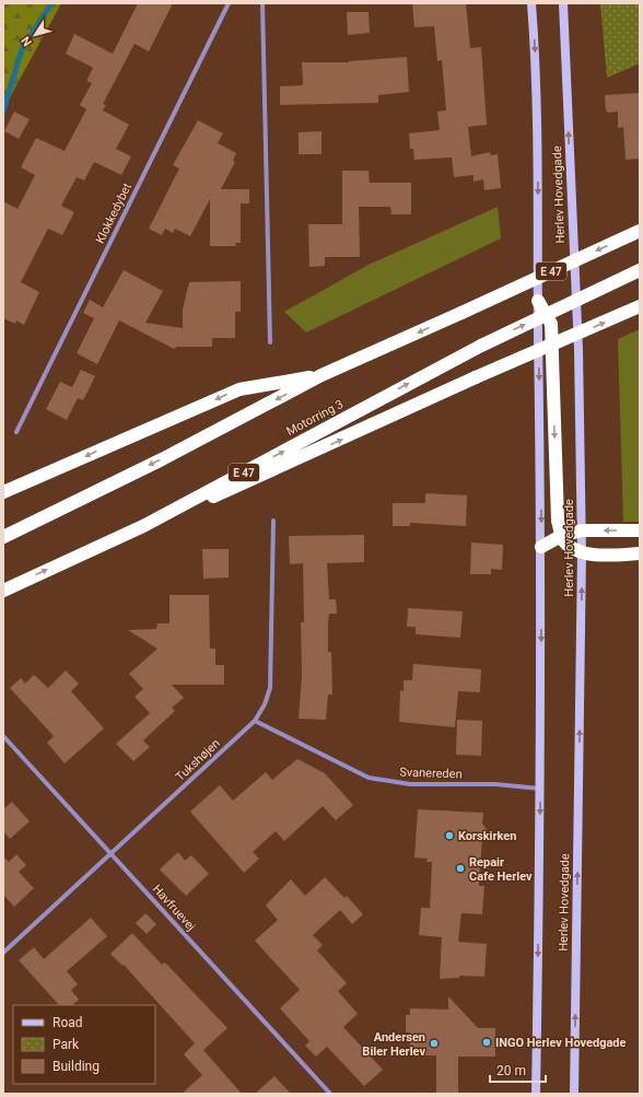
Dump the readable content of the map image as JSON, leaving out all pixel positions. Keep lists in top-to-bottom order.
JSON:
{
  "streets": {
    "highway": ["E 47", "Motorring 3"],
    "main road": ["Herlev Hovedgade"],
    "street": [
      "Klokkedybet",
      "Tukshøjen",
      "Svanereden",
      "Havfruevej"
    ]
  },
  "crossings": [
    ["Herlev Hovedgade", "Svanereden"],
    ["Tukshøjen", "Svanereden"],
    ["Tukshøjen", "Havfruevej"]
  ],
  "places": [
    "Korskirken",
    "Repair Cafe Herlev",
    "INGO Herlev Hovedgade",
    "Andersen Biler Herlev"
  ],
  "legend": ["Road", "Park", "Building"],
  "scale_bar": "20 m",
  "north": "bottom left"
}
